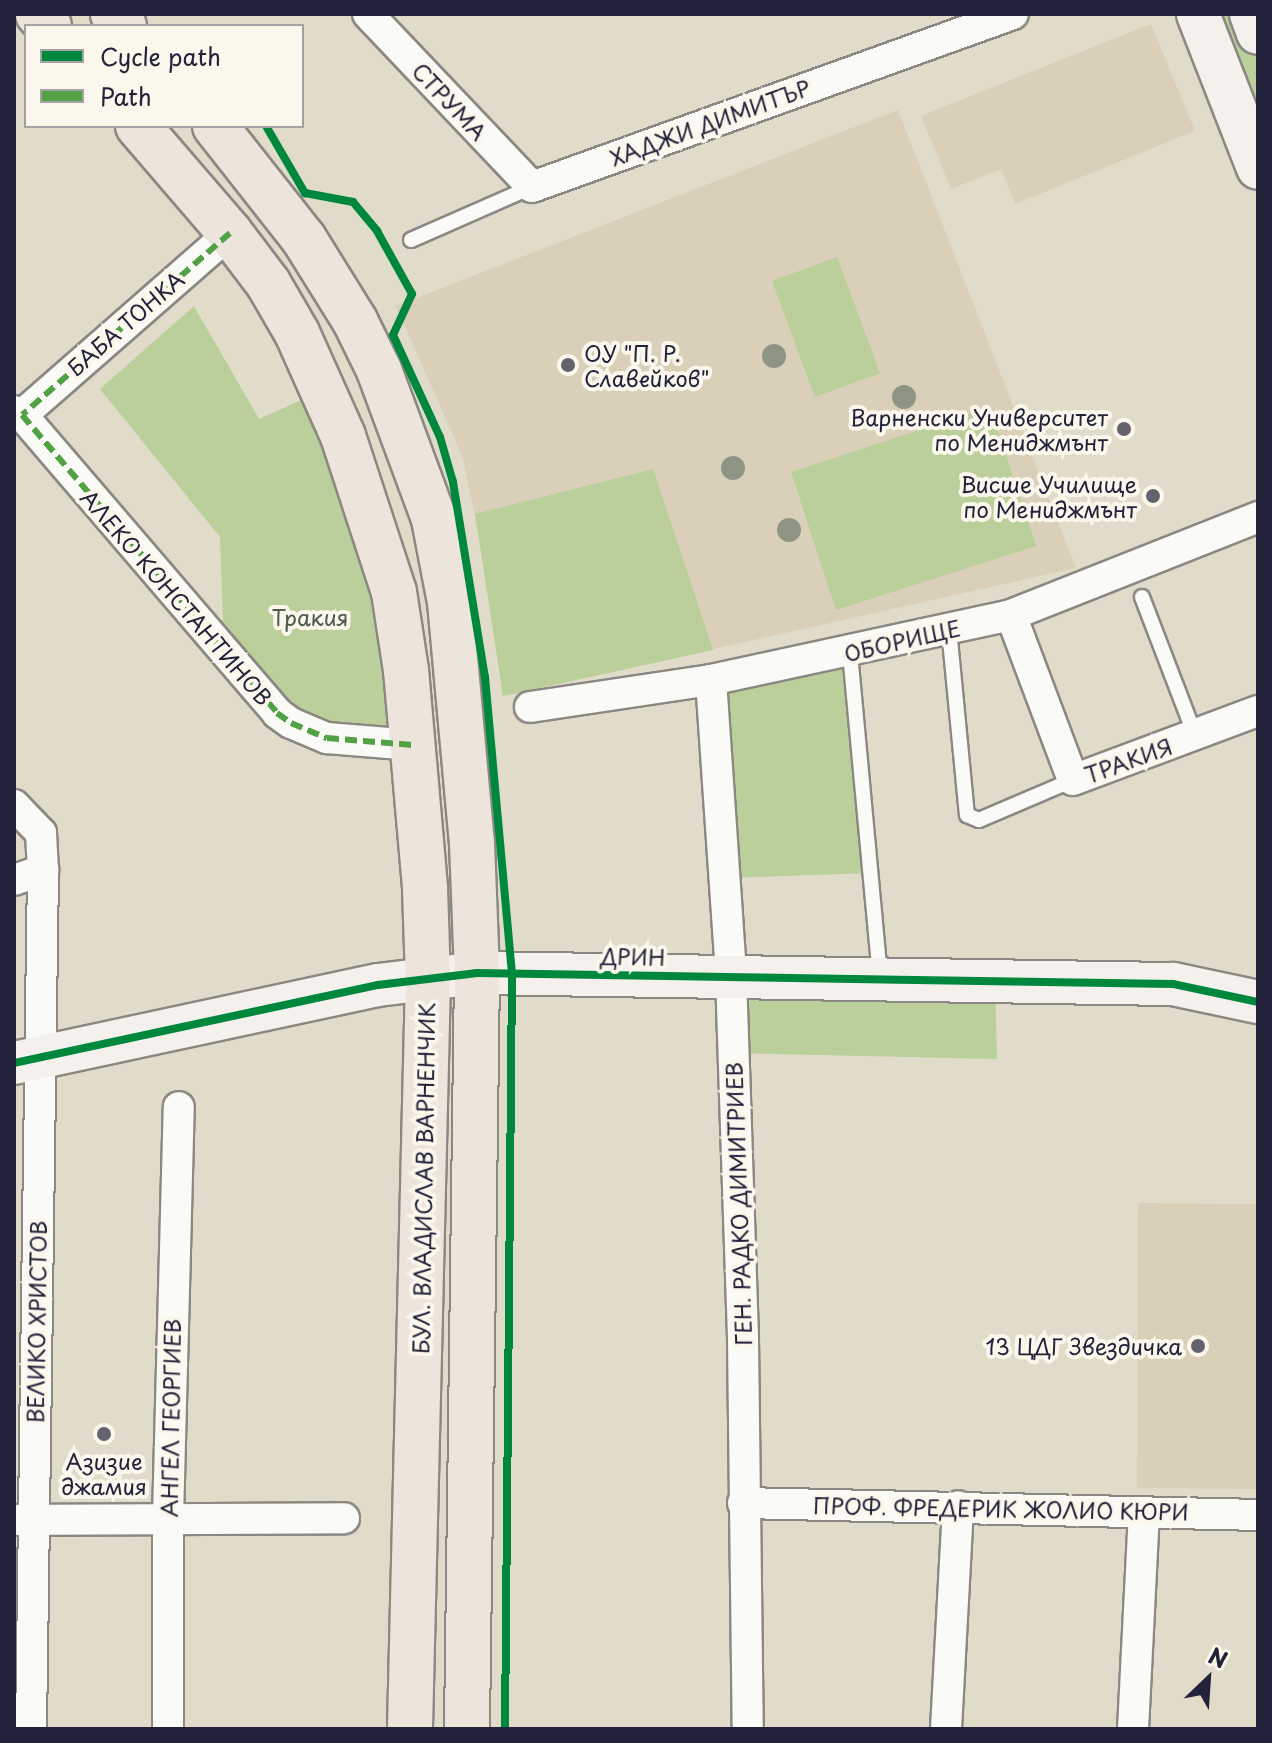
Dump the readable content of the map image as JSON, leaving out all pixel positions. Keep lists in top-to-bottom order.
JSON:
{
  "streets": {
    "main road": ["БУЛ. ВЛАДИСЛАВ ВАРНЕНЧИК"],
    "street": [
      "СТРУМА",
      "ХАДЖИ ДИМИТЪР",
      "БАБА ТОНКА",
      "АЛЕКО КОНСТАНТИНОВ",
      "ОБОРИЩЕ",
      "ТРАКИЯ",
      "ДРИН",
      "ГЕН. РАДКО ДИМИТРИЕВ",
      "ВЕЛИКО ХРИСТОВ",
      "АНГЕЛ ГЕОРГИЕВ",
      "ПРОФ. ФРЕДЕРИК ЖОЛИО КЮРИ"
    ]
  },
  "crossings": [
    ["СТРУМА", "ХАДЖИ ДИМИТЪР"],
    ["БАБА ТОНКА", "АЛЕКО КОНСТАНТИНОВ"],
    ["БАБА ТОНКА", "БУЛ. ВЛАДИСЛАВ ВАРНЕНЧИК"],
    ["АЛЕКО КОНСТАНТИНОВ", "БУЛ. ВЛАДИСЛАВ ВАРНЕНЧИК"],
    ["ОБОРИЩЕ", "ТРАКИЯ"],
    ["ОБОРИЩЕ", "ГЕН. РАДКО ДИМИТРИЕВ"],
    ["ДРИН", "БУЛ. ВЛАДИСЛАВ ВАРНЕНЧИК"],
    ["ДРИН", "ГЕН. РАДКО ДИМИТРИЕВ"],
    ["ДРИН", "ВЕЛИКО ХРИСТОВ"],
    ["ГЕН. РАДКО ДИМИТРИЕВ", "ПРОФ. ФРЕДЕРИК ЖОЛИО КЮРИ"]
  ],
  "parks": ["Тракия"],
  "places": [
    "ОУ \"П. Р. Славейков\"",
    "Варненски Университет по Мениджмънт",
    "Висше Училище по Мениджмънт",
    "13 ЦДГ Звездичка",
    "Азизие джамия"
  ],
  "legend": ["Cycle path", "Path"],
  "north": "top right"
}
